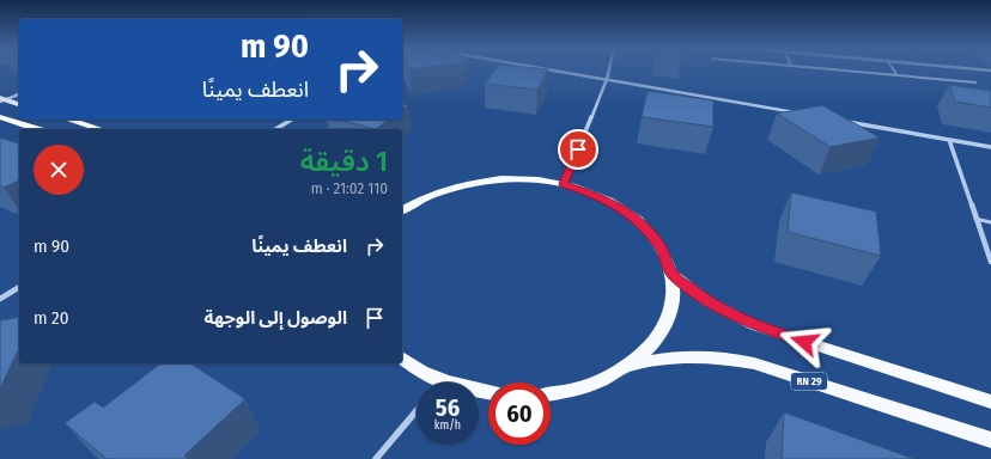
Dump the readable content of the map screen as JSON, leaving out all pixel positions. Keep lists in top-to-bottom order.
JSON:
{
  "streets": {
    "main road": ["RN 29"]
  },
  "page": {
    "turn": ["90 m", "انعطف يمينًا"],
    "heading": ["1 دقيقة", "110 m · 21:02"],
    "list": [
      {
        "name": "انعطف يمينًا",
        "value": "90 m"
      },
      {
        "name": "الوصول إلى الوجهة",
        "value": "20 m"
      }
    ],
    "speed": "56 km/h",
    "limit": "60"
  }
}
